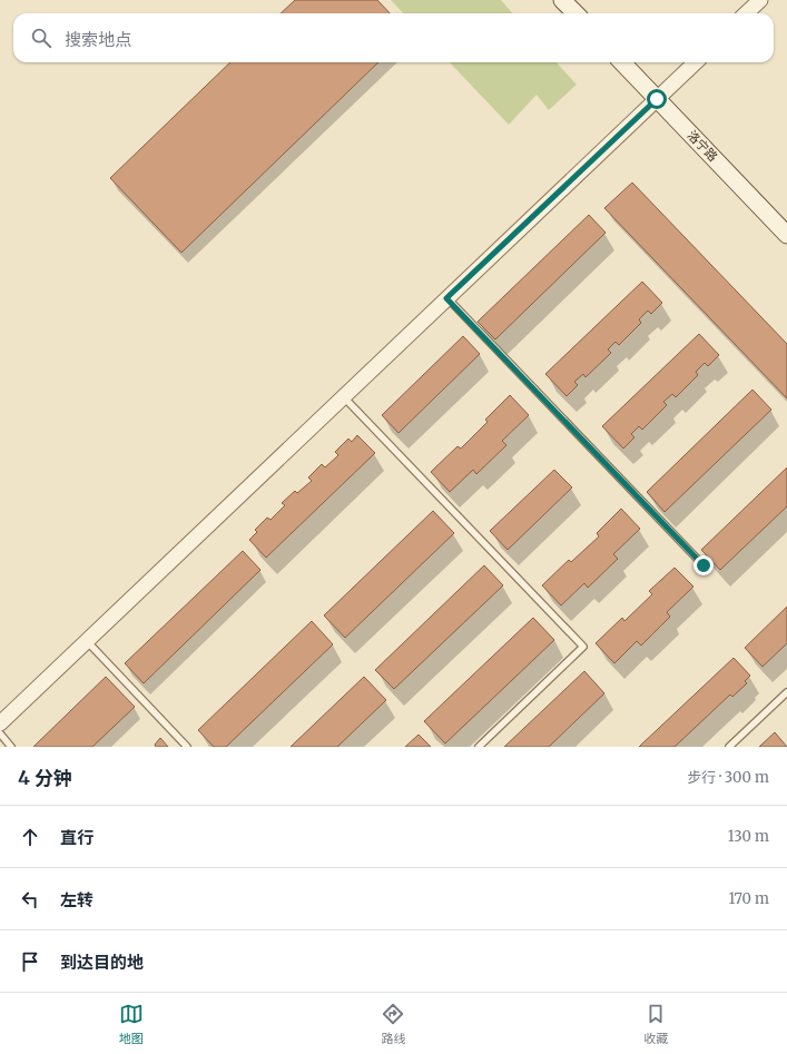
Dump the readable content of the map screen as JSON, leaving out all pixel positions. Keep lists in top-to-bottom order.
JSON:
{
  "streets": {
    "main road": ["洛宁路"]
  },
  "page": {
    "search": "搜索地点",
    "heading": ["4 分钟", "步行 · 300 m"],
    "list": [
      ["直行", "130 m"],
      ["左转", "170 m"],
      "到达目的地"
    ],
    "nav": ["地图", "路线", "收藏"]
  }
}
